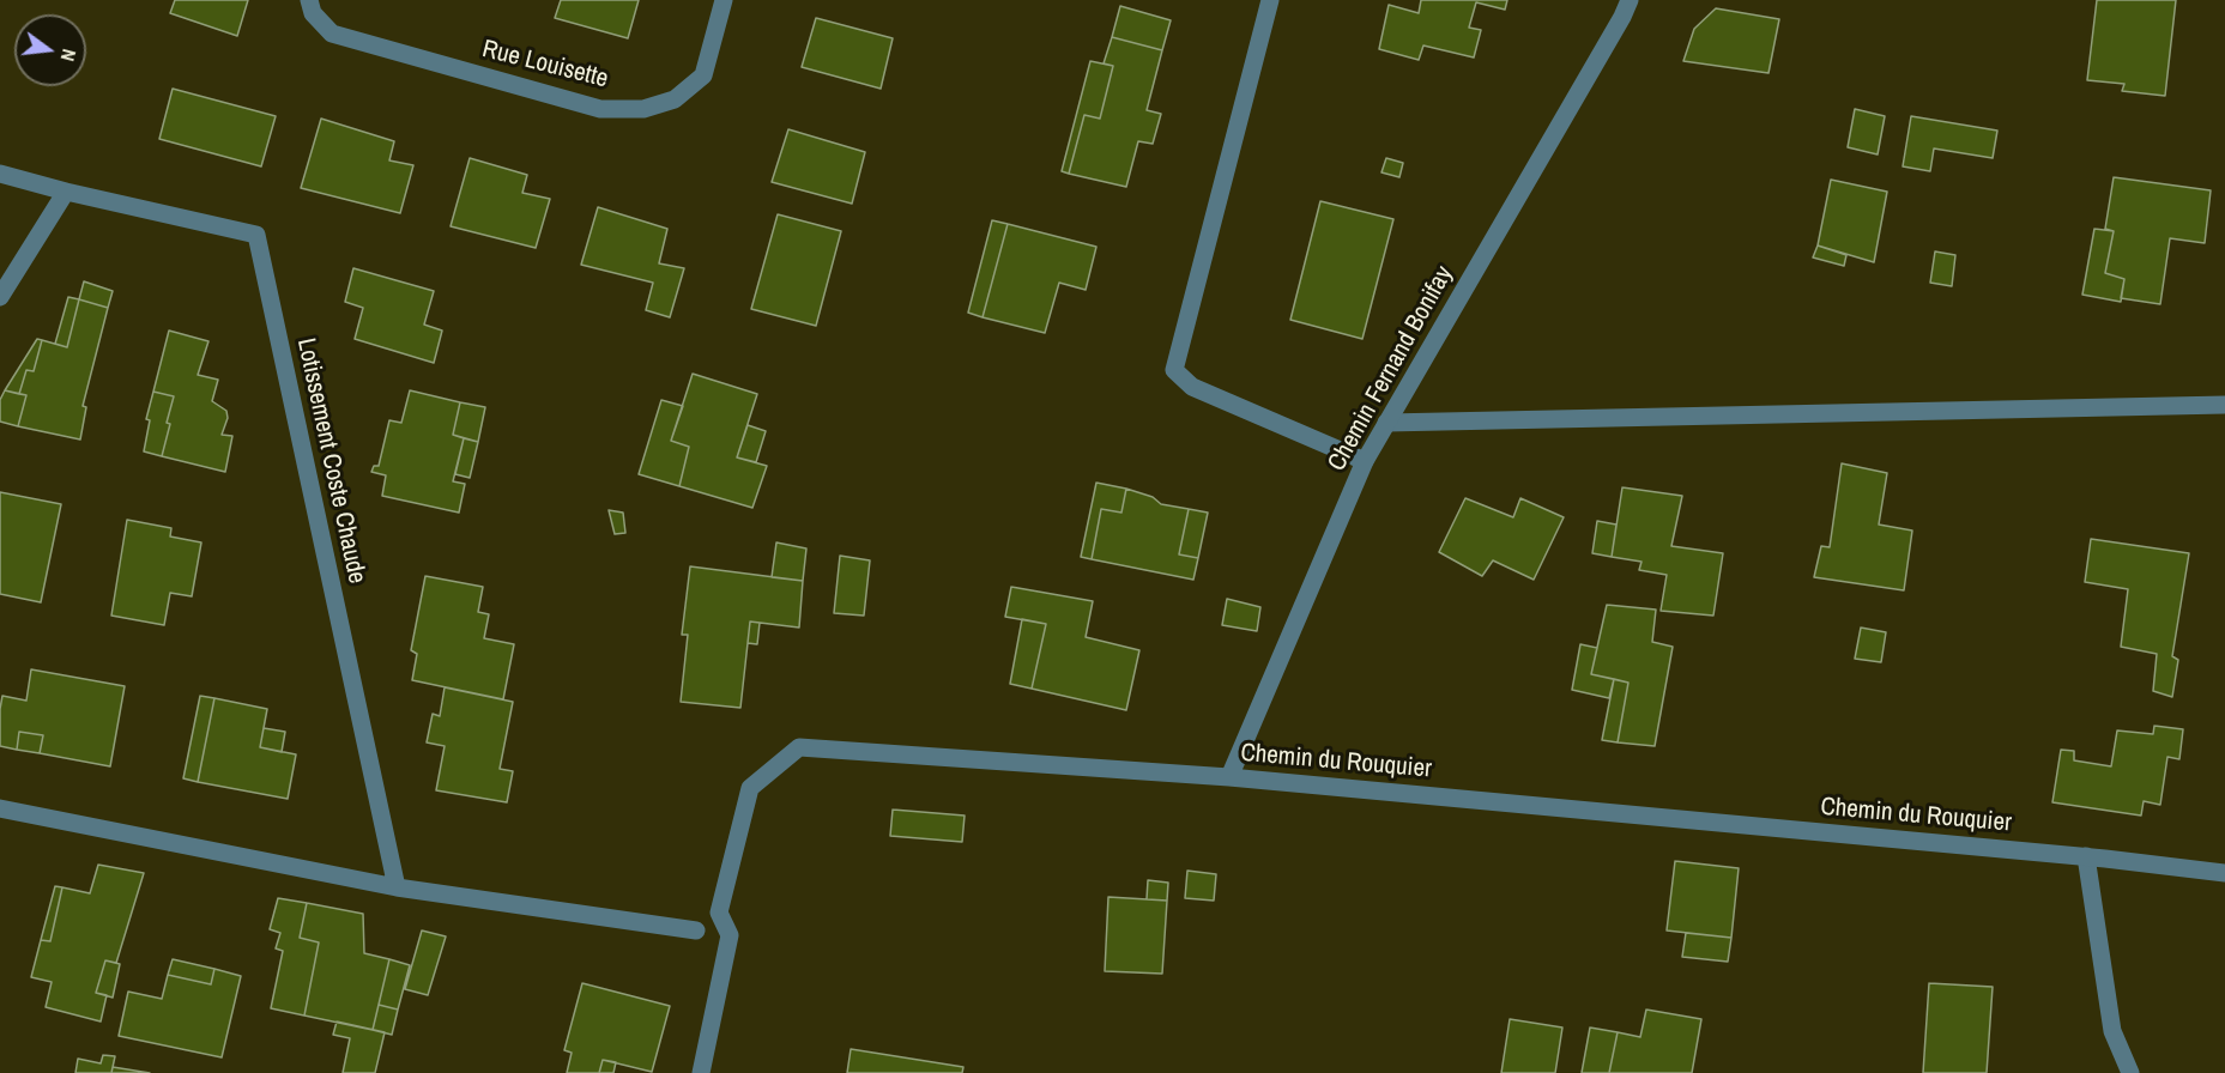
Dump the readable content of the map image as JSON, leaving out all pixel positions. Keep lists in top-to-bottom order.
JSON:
{
  "streets": {
    "street": [
      "Rue Louisette",
      "Chemin Fernand Bonifay",
      "Lotissement Coste Chaude",
      "Chemin du Rouquier"
    ]
  },
  "crossings": [
    ["Chemin Fernand Bonifay", "Chemin du Rouquier"]
  ],
  "north": "right"
}
